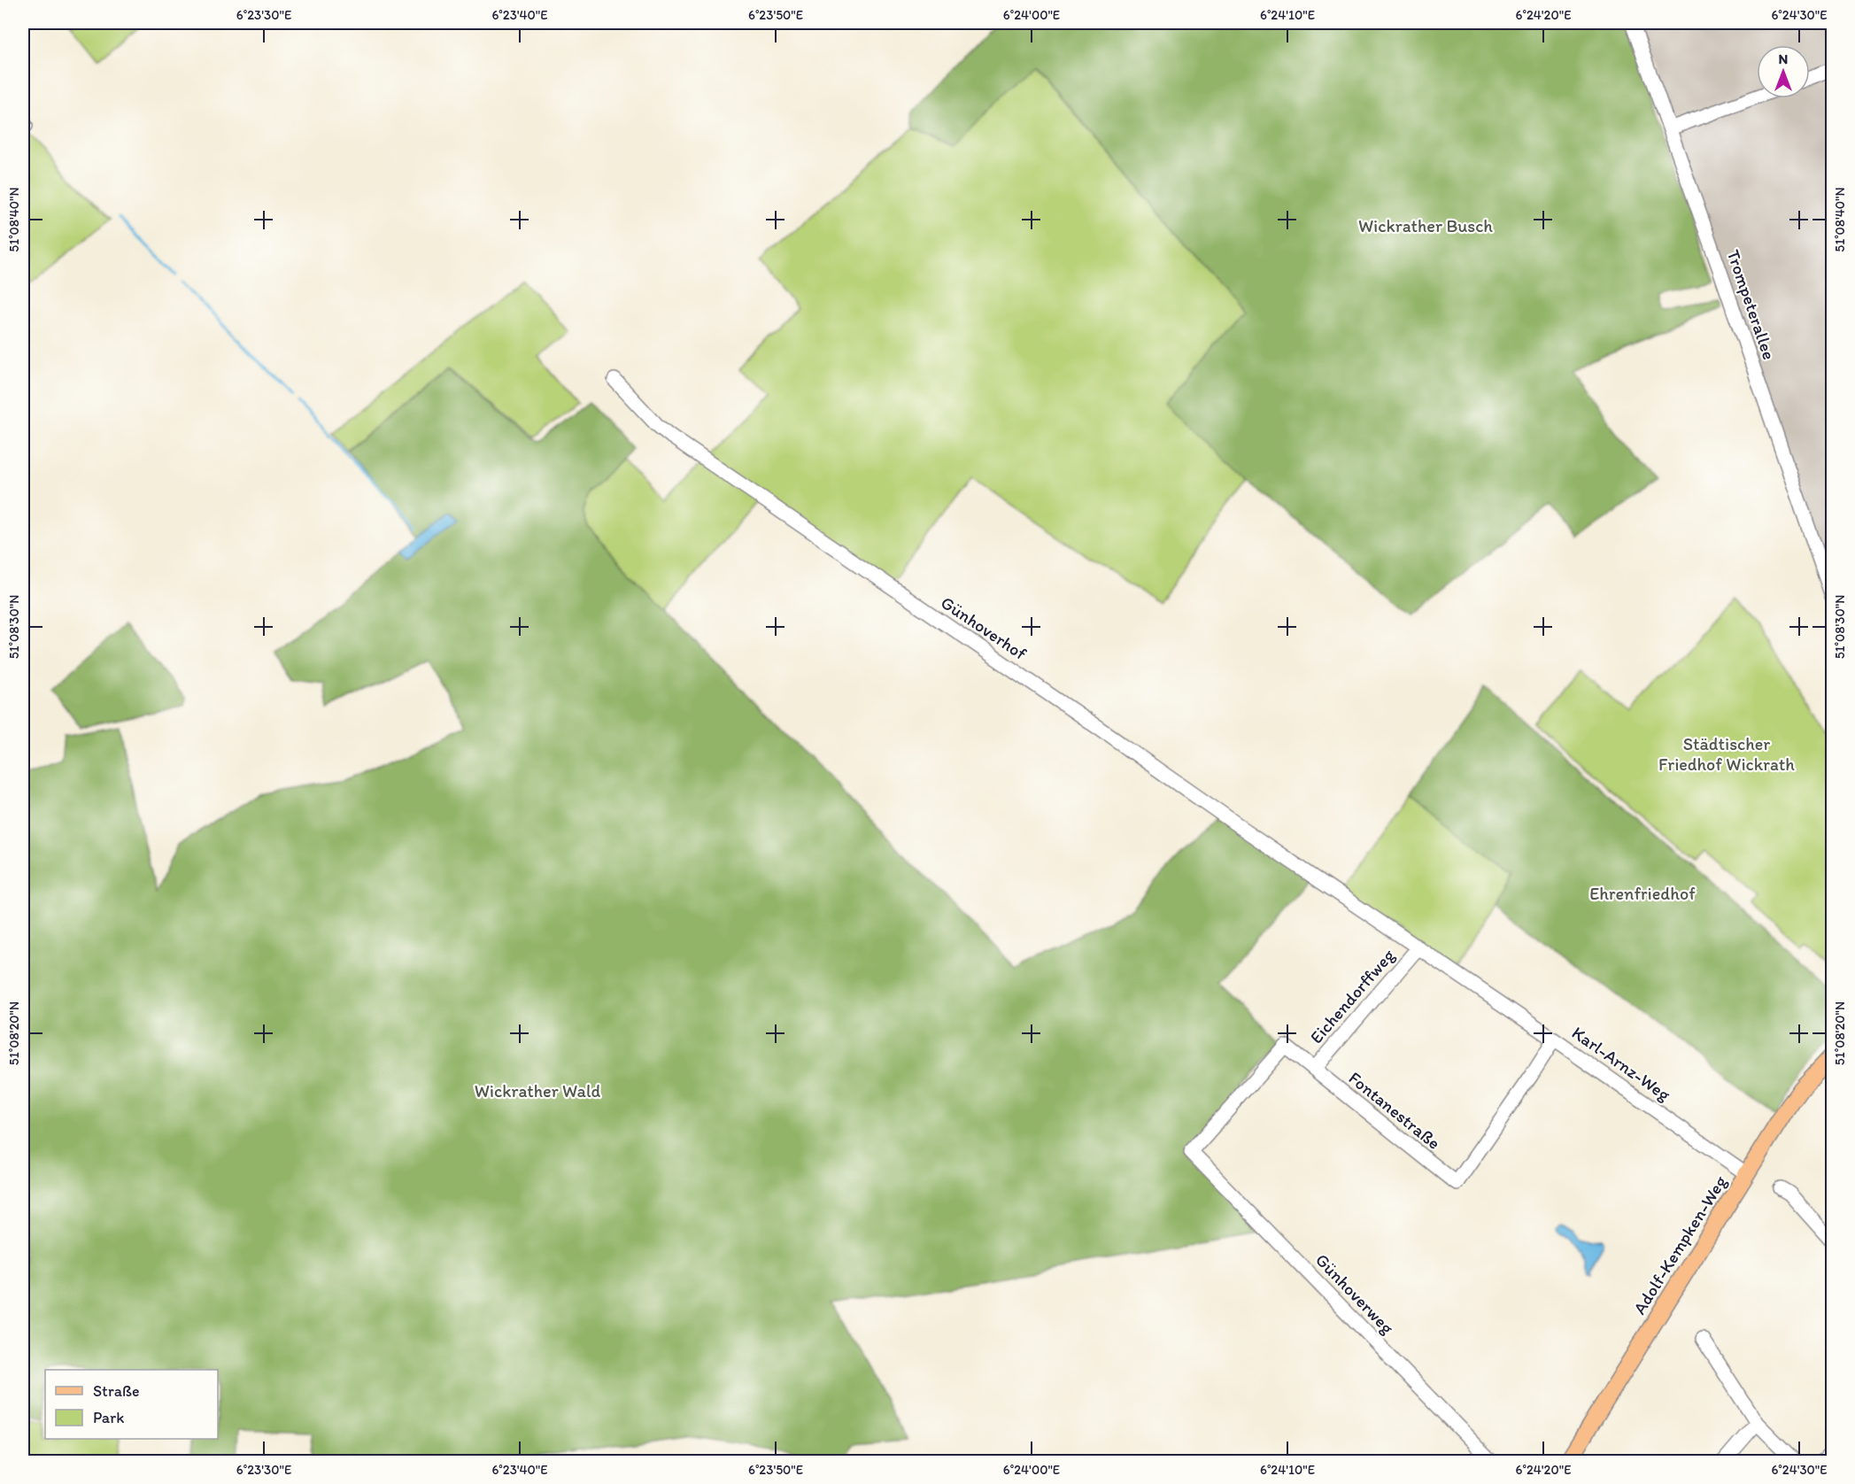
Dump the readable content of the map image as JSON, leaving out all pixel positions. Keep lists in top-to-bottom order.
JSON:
{
  "streets": {
    "main road": ["Adolf-Kempken-Weg"],
    "street": [
      "Trompeterallee",
      "Günhoverhof",
      "Eichendorffweg",
      "Karl-Arnz-Weg",
      "Fontanestraße",
      "Günhoverweg"
    ]
  },
  "crossings": [
    ["Günhoverhof", "Karl-Arnz-Weg"],
    ["Eichendorffweg", "Karl-Arnz-Weg"],
    ["Eichendorffweg", "Fontanestraße"],
    ["Karl-Arnz-Weg", "Fontanestraße"],
    ["Karl-Arnz-Weg", "Adolf-Kempken-Weg"],
    ["Fontanestraße", "Günhoverweg"]
  ],
  "parks": [
    "Wickrather Busch",
    "Städtischer Friedhof Wickrath",
    "Ehrenfriedhof",
    "Wickrather Wald"
  ],
  "legend": ["Straße", "Park"],
  "north": "top",
  "coordinates": [
    "6°23'30\"E",
    "6°23'40\"E",
    "6°23'50\"E",
    "6°24'00\"E",
    "6°24'10\"E",
    "6°24'20\"E",
    "6°24'30\"E",
    "51°08'40\"N",
    "51°08'30\"N",
    "51°08'20\"N"
  ]
}
